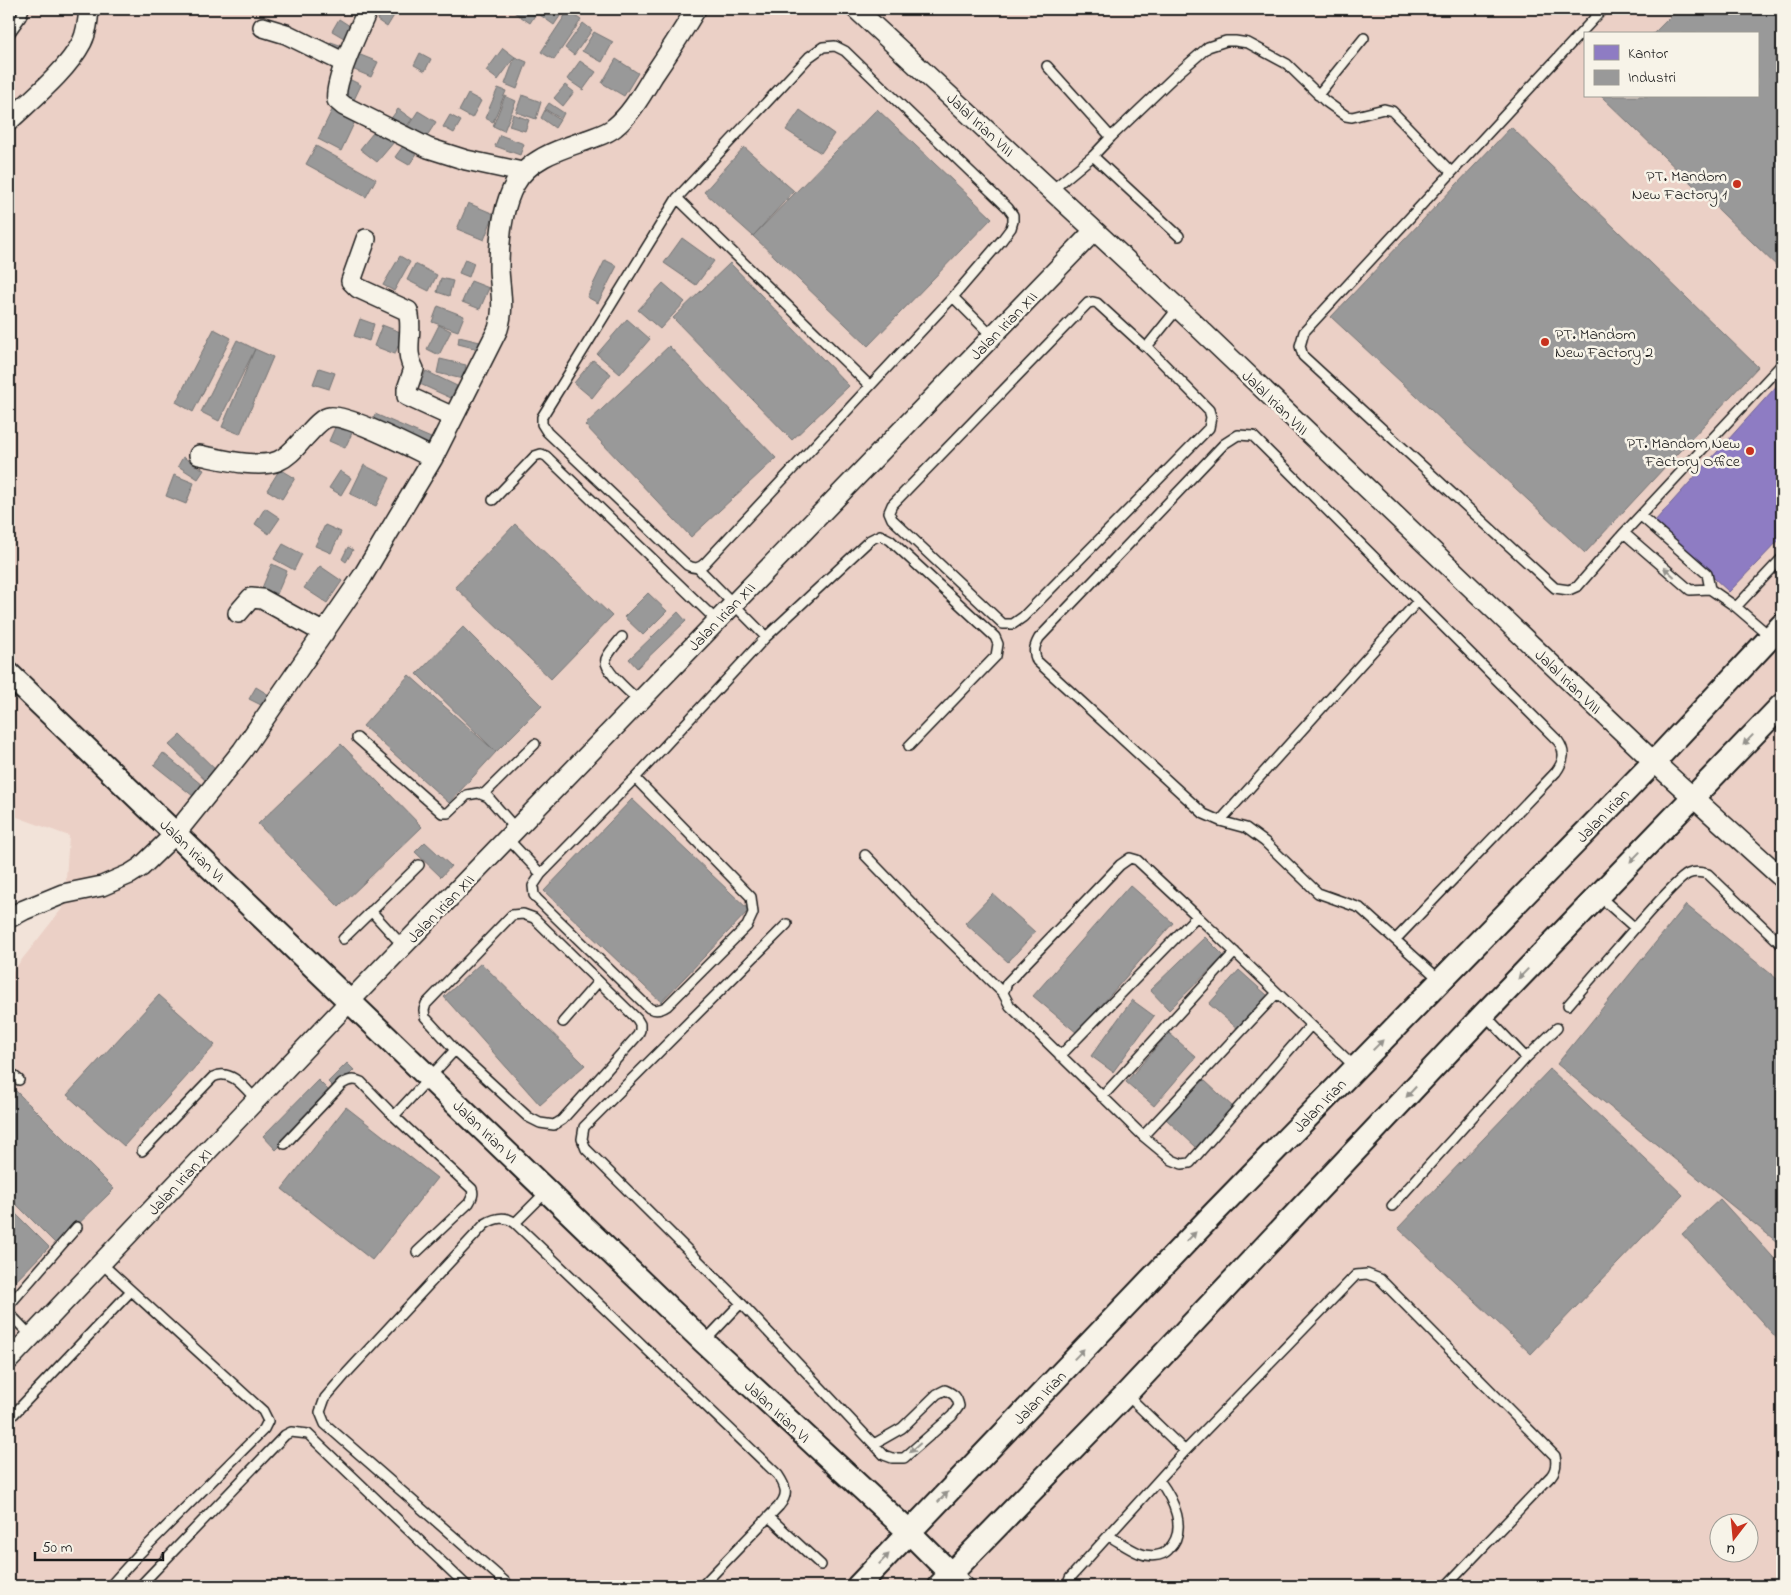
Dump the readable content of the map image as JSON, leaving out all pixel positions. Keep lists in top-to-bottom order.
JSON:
{
  "streets": {
    "street": [
      "Jalal Irian VIII",
      "Jalan Irian XII",
      "Jalan Irian",
      "Jalan Irian VI",
      "Jalan Irian XI"
    ]
  },
  "crossings": [
    ["Jalal Irian VIII", "Jalan Irian XII"],
    ["Jalal Irian VIII", "Jalan Irian"],
    ["Jalan Irian XII", "Jalan Irian VI"],
    ["Jalan Irian XII", "Jalan Irian XI"],
    ["Jalan Irian", "Jalan Irian VI"],
    ["Jalan Irian VI", "Jalan Irian XI"]
  ],
  "places": ["PT. Mandom New Factory 1", "PT. Mandom New Factory 2", "PT. Mandom New Factory Office"],
  "legend": ["Kantor", "Industri"],
  "scale_bar": "50 m",
  "north": "bottom"
}
